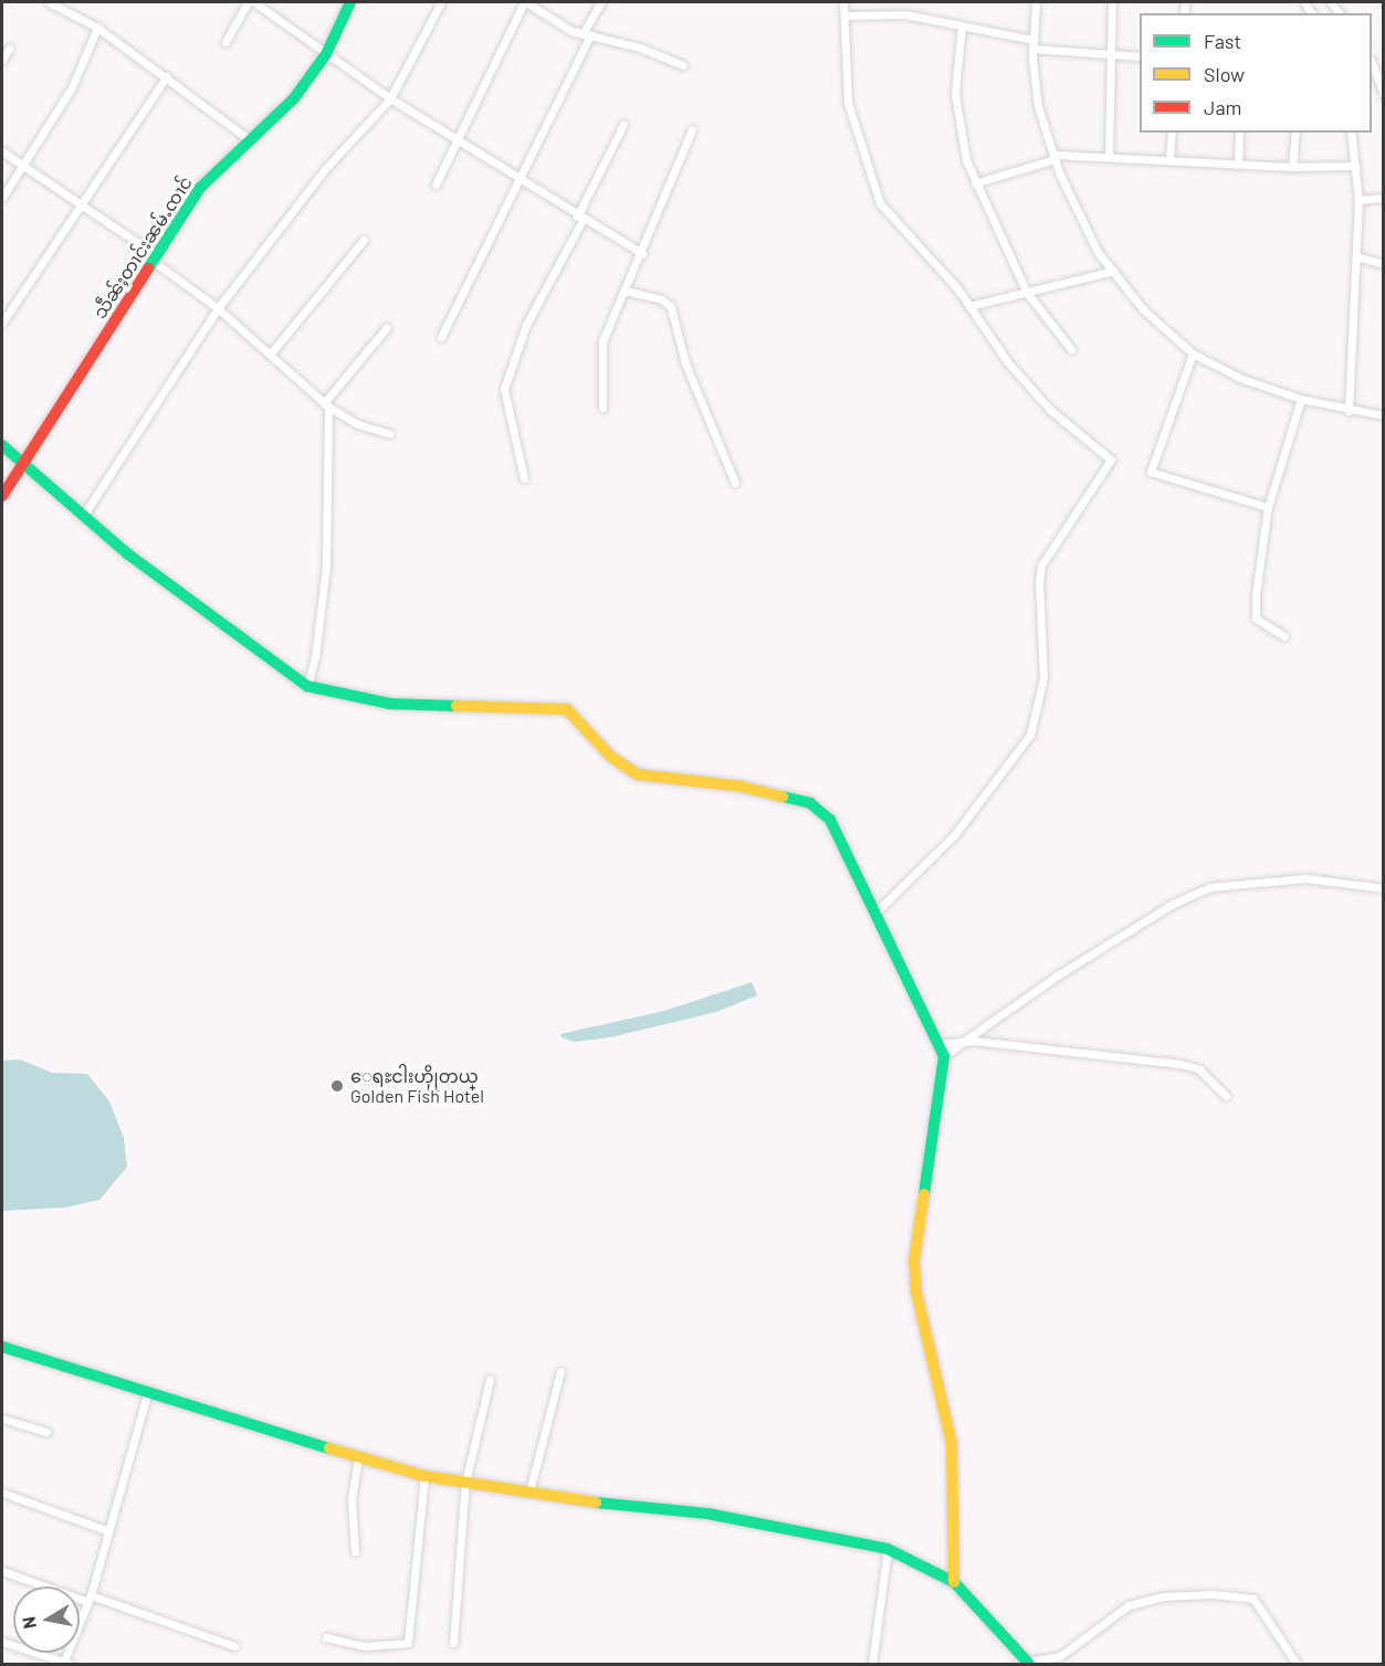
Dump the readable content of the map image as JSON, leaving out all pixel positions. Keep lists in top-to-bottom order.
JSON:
{
  "streets": {
    "main road": ["သဵၼ်ႈတၢင်းၼမ်ႉၸၢင်"]
  },
  "places": ["ေရႊငါးဟိုုတယ္ Golden Fish Hotel"],
  "legend": ["Fast", "Slow", "Jam"],
  "north": "left"
}
